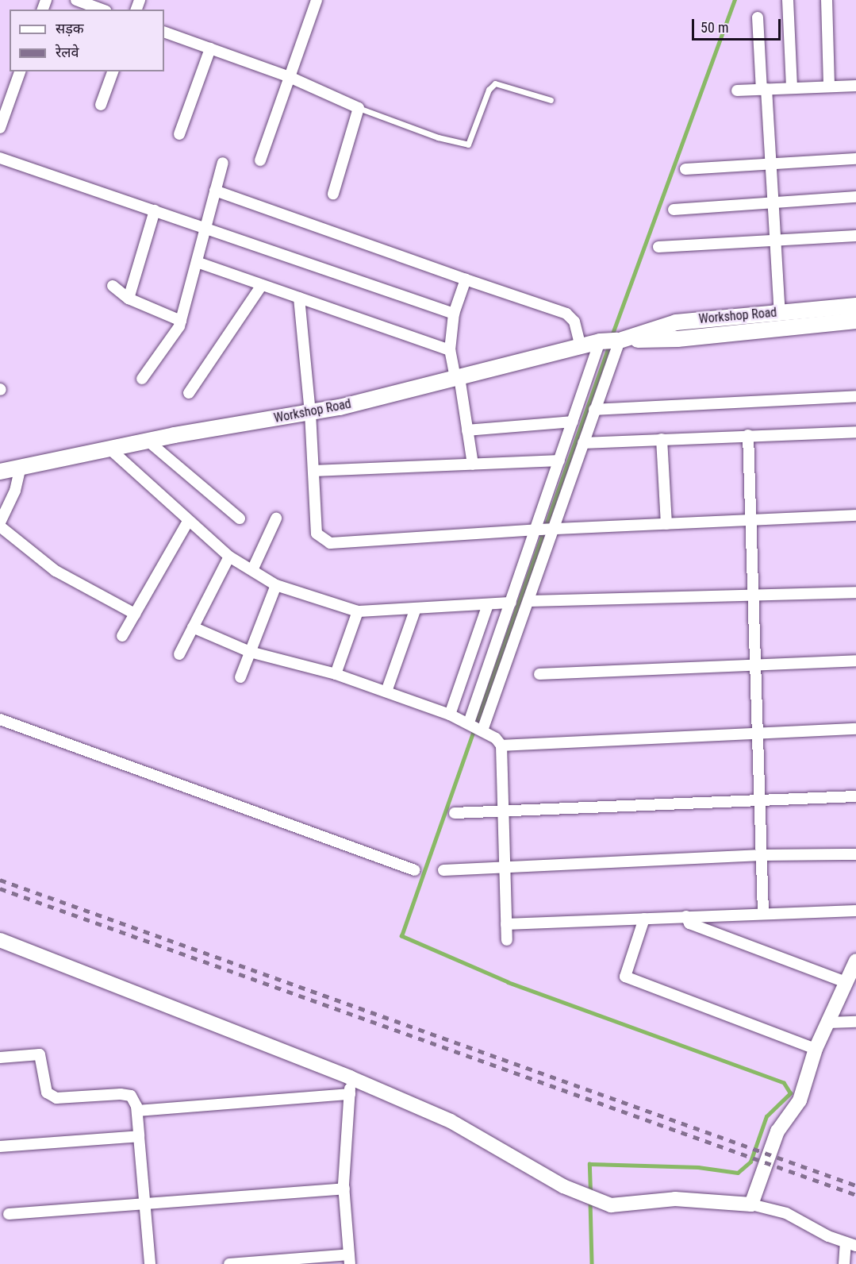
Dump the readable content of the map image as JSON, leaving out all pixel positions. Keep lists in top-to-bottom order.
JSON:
{
  "streets": {
    "main road": ["Workshop Road"]
  },
  "legend": ["सड़क", "रेलवे"],
  "scale_bar": "50 m"
}
